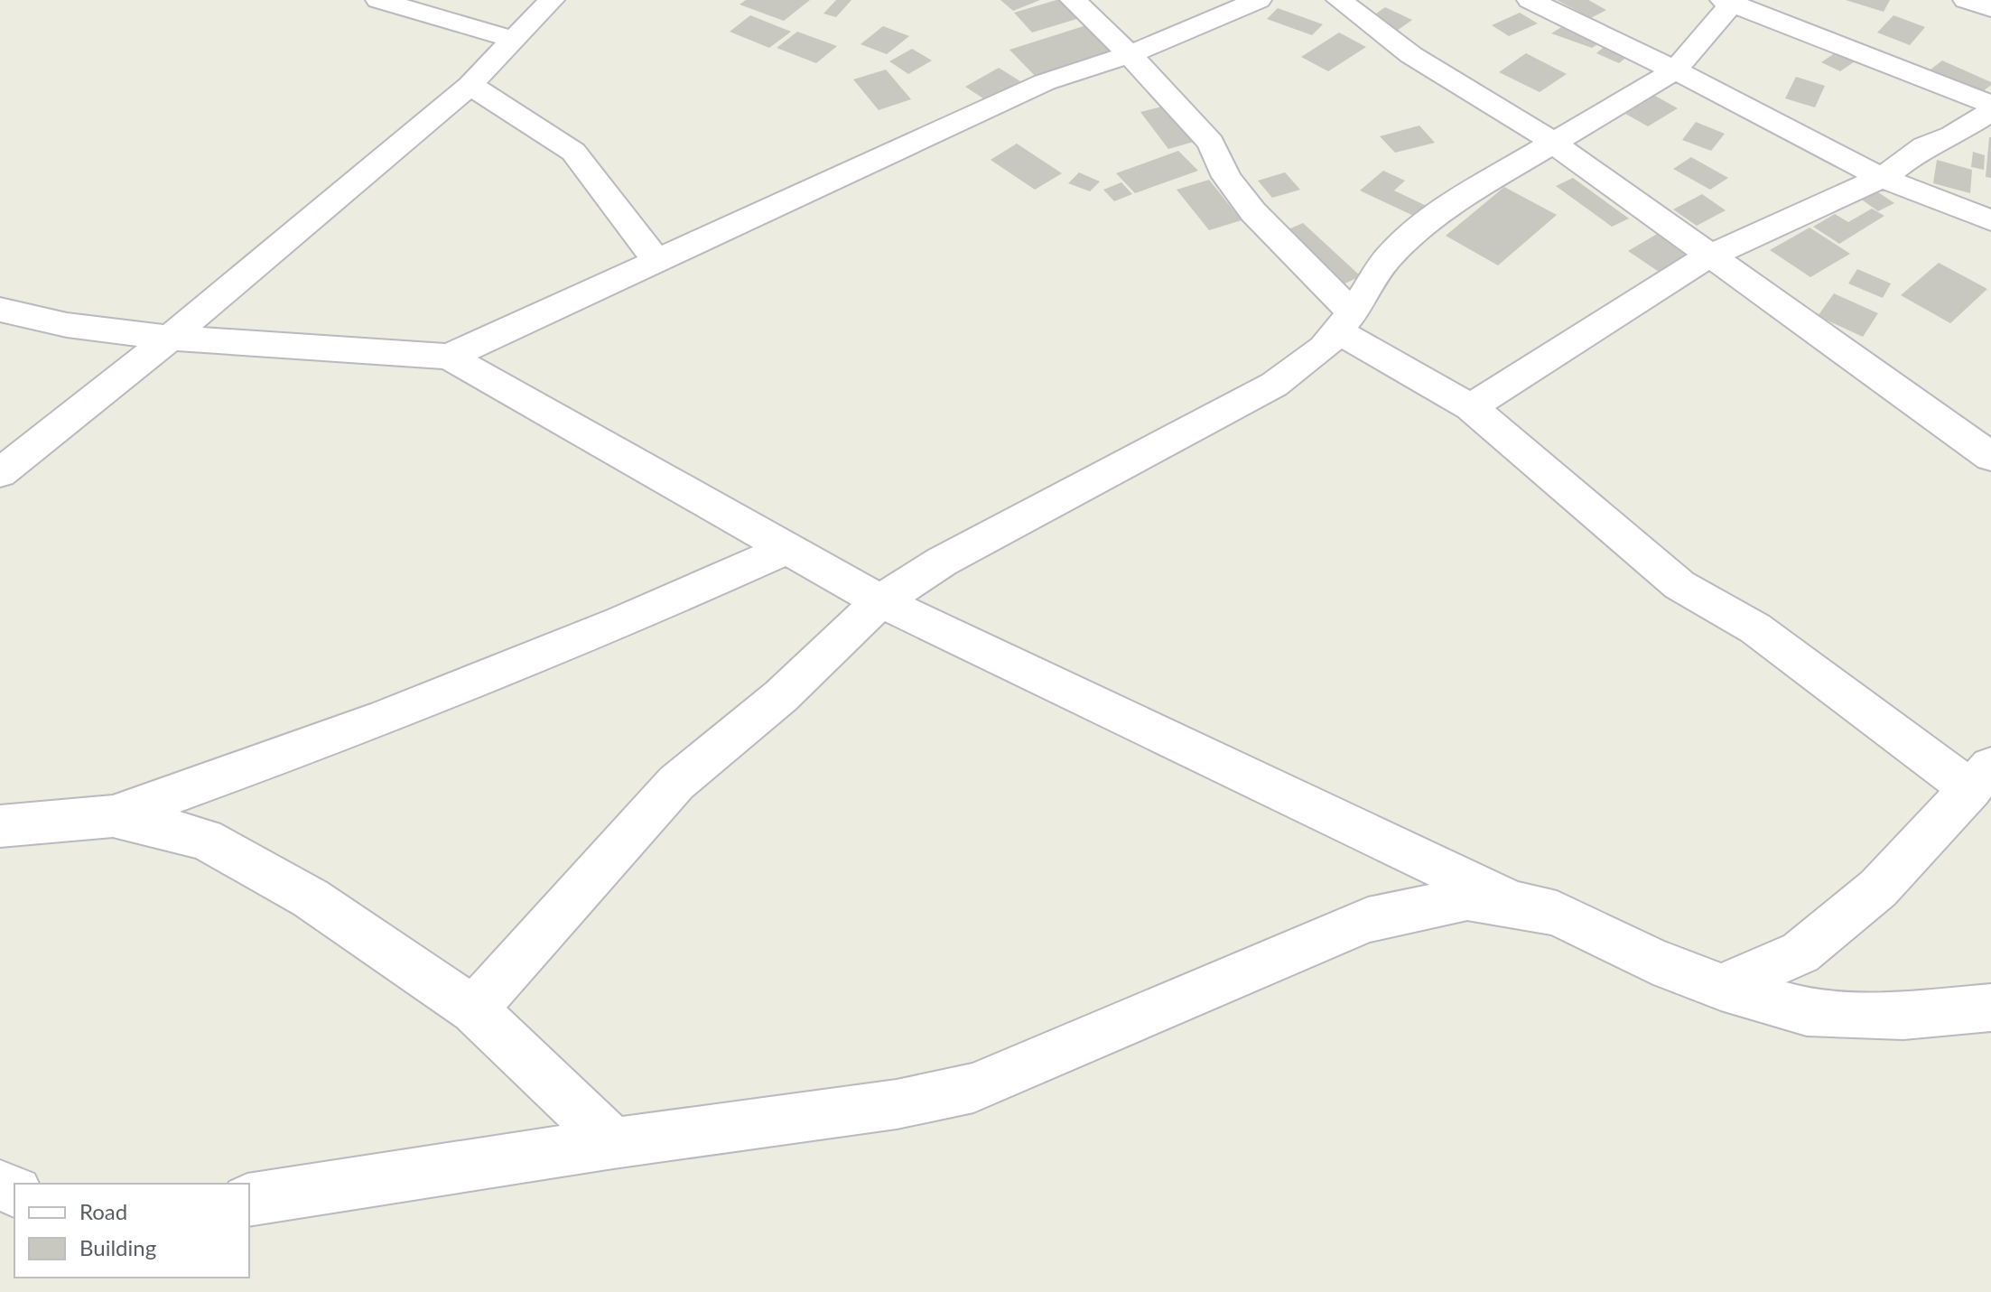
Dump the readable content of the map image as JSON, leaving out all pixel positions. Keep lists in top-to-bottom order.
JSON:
{
  "legend": ["Road", "Building"]
}
